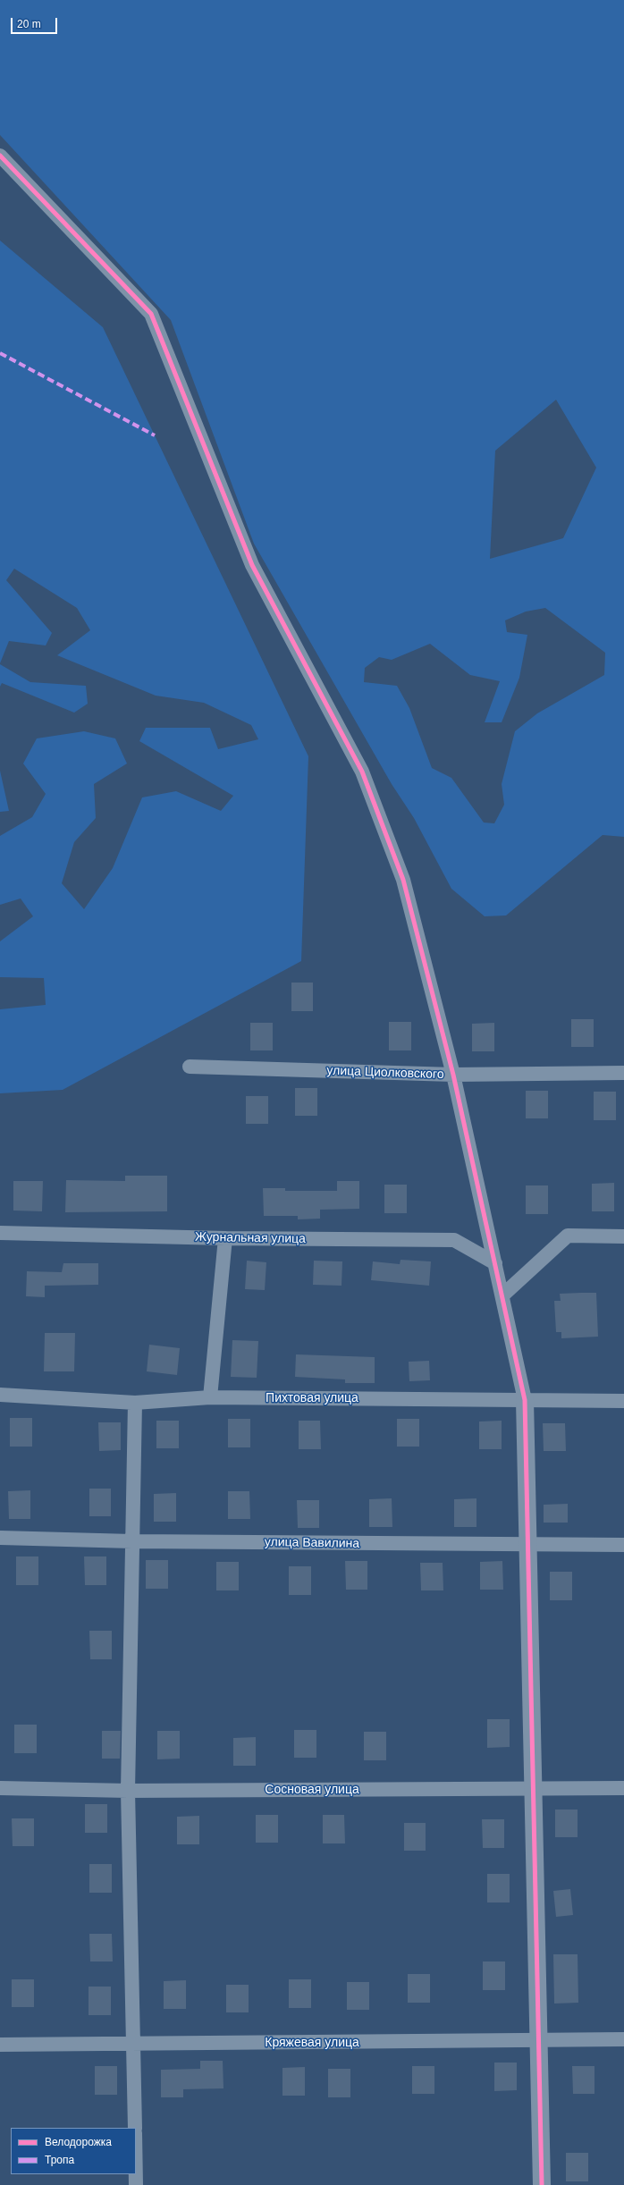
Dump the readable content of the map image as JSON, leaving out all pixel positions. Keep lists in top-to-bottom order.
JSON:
{
  "streets": {
    "street": [
      "улица Циолковского",
      "Журнальная улица",
      "Пихтовая улица",
      "улица Вавилина",
      "Сосновая улица",
      "Кряжевая улица"
    ]
  },
  "legend": ["Велодорожка", "Тропа"],
  "scale_bar": "20 m"
}
